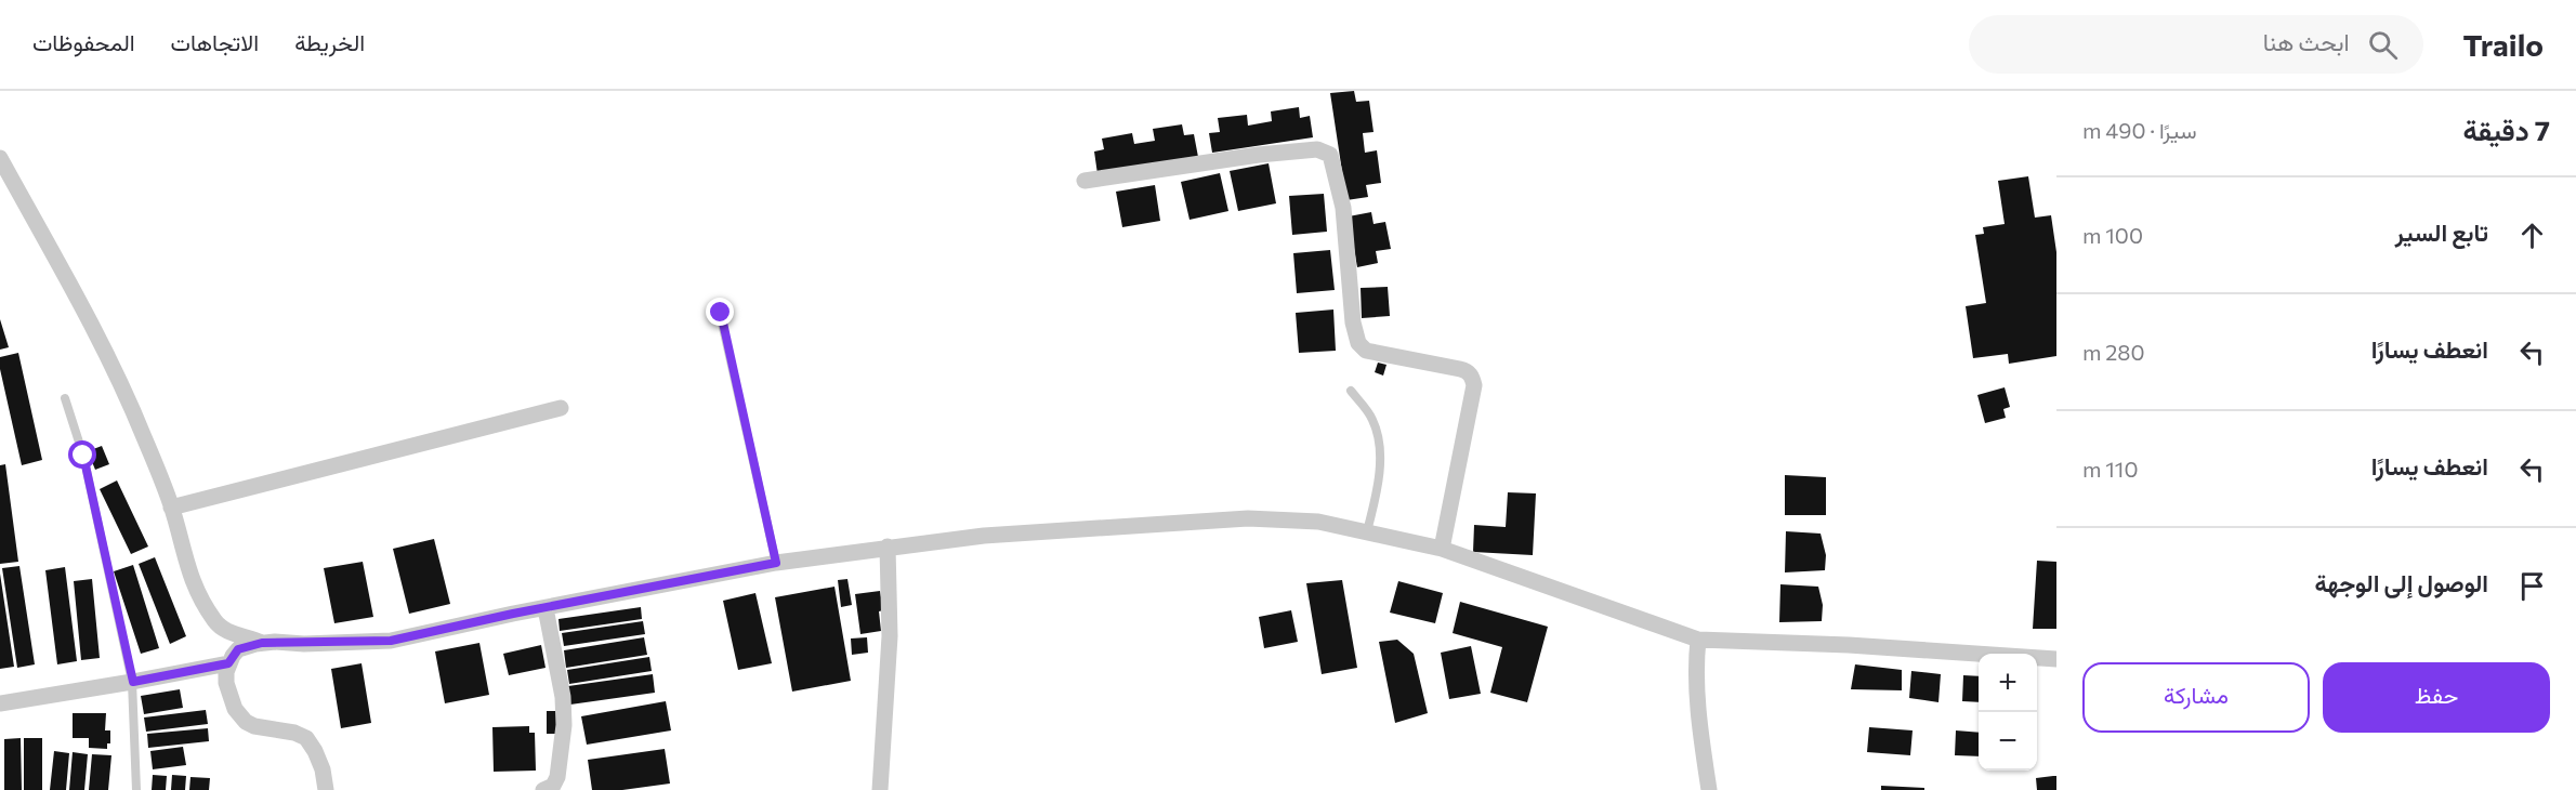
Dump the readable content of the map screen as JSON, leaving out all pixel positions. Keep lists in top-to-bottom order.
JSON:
{
  "page": {
    "header": "Trailo",
    "search": "ابحث هنا",
    "nav": ["الخريطة", "الاتجاهات", "المحفوظات"],
    "heading": ["7 دقيقة", "سيرًا · 490 m"],
    "list": [
      ["تابع السير", "100 m"],
      ["انعطف يسارًا", "280 m"],
      ["انعطف يسارًا", "110 m"],
      "الوصول إلى الوجهة"
    ],
    "buttons": ["حفظ", "مشاركة"],
    "map_buttons": ["+", "−"]
  }
}
